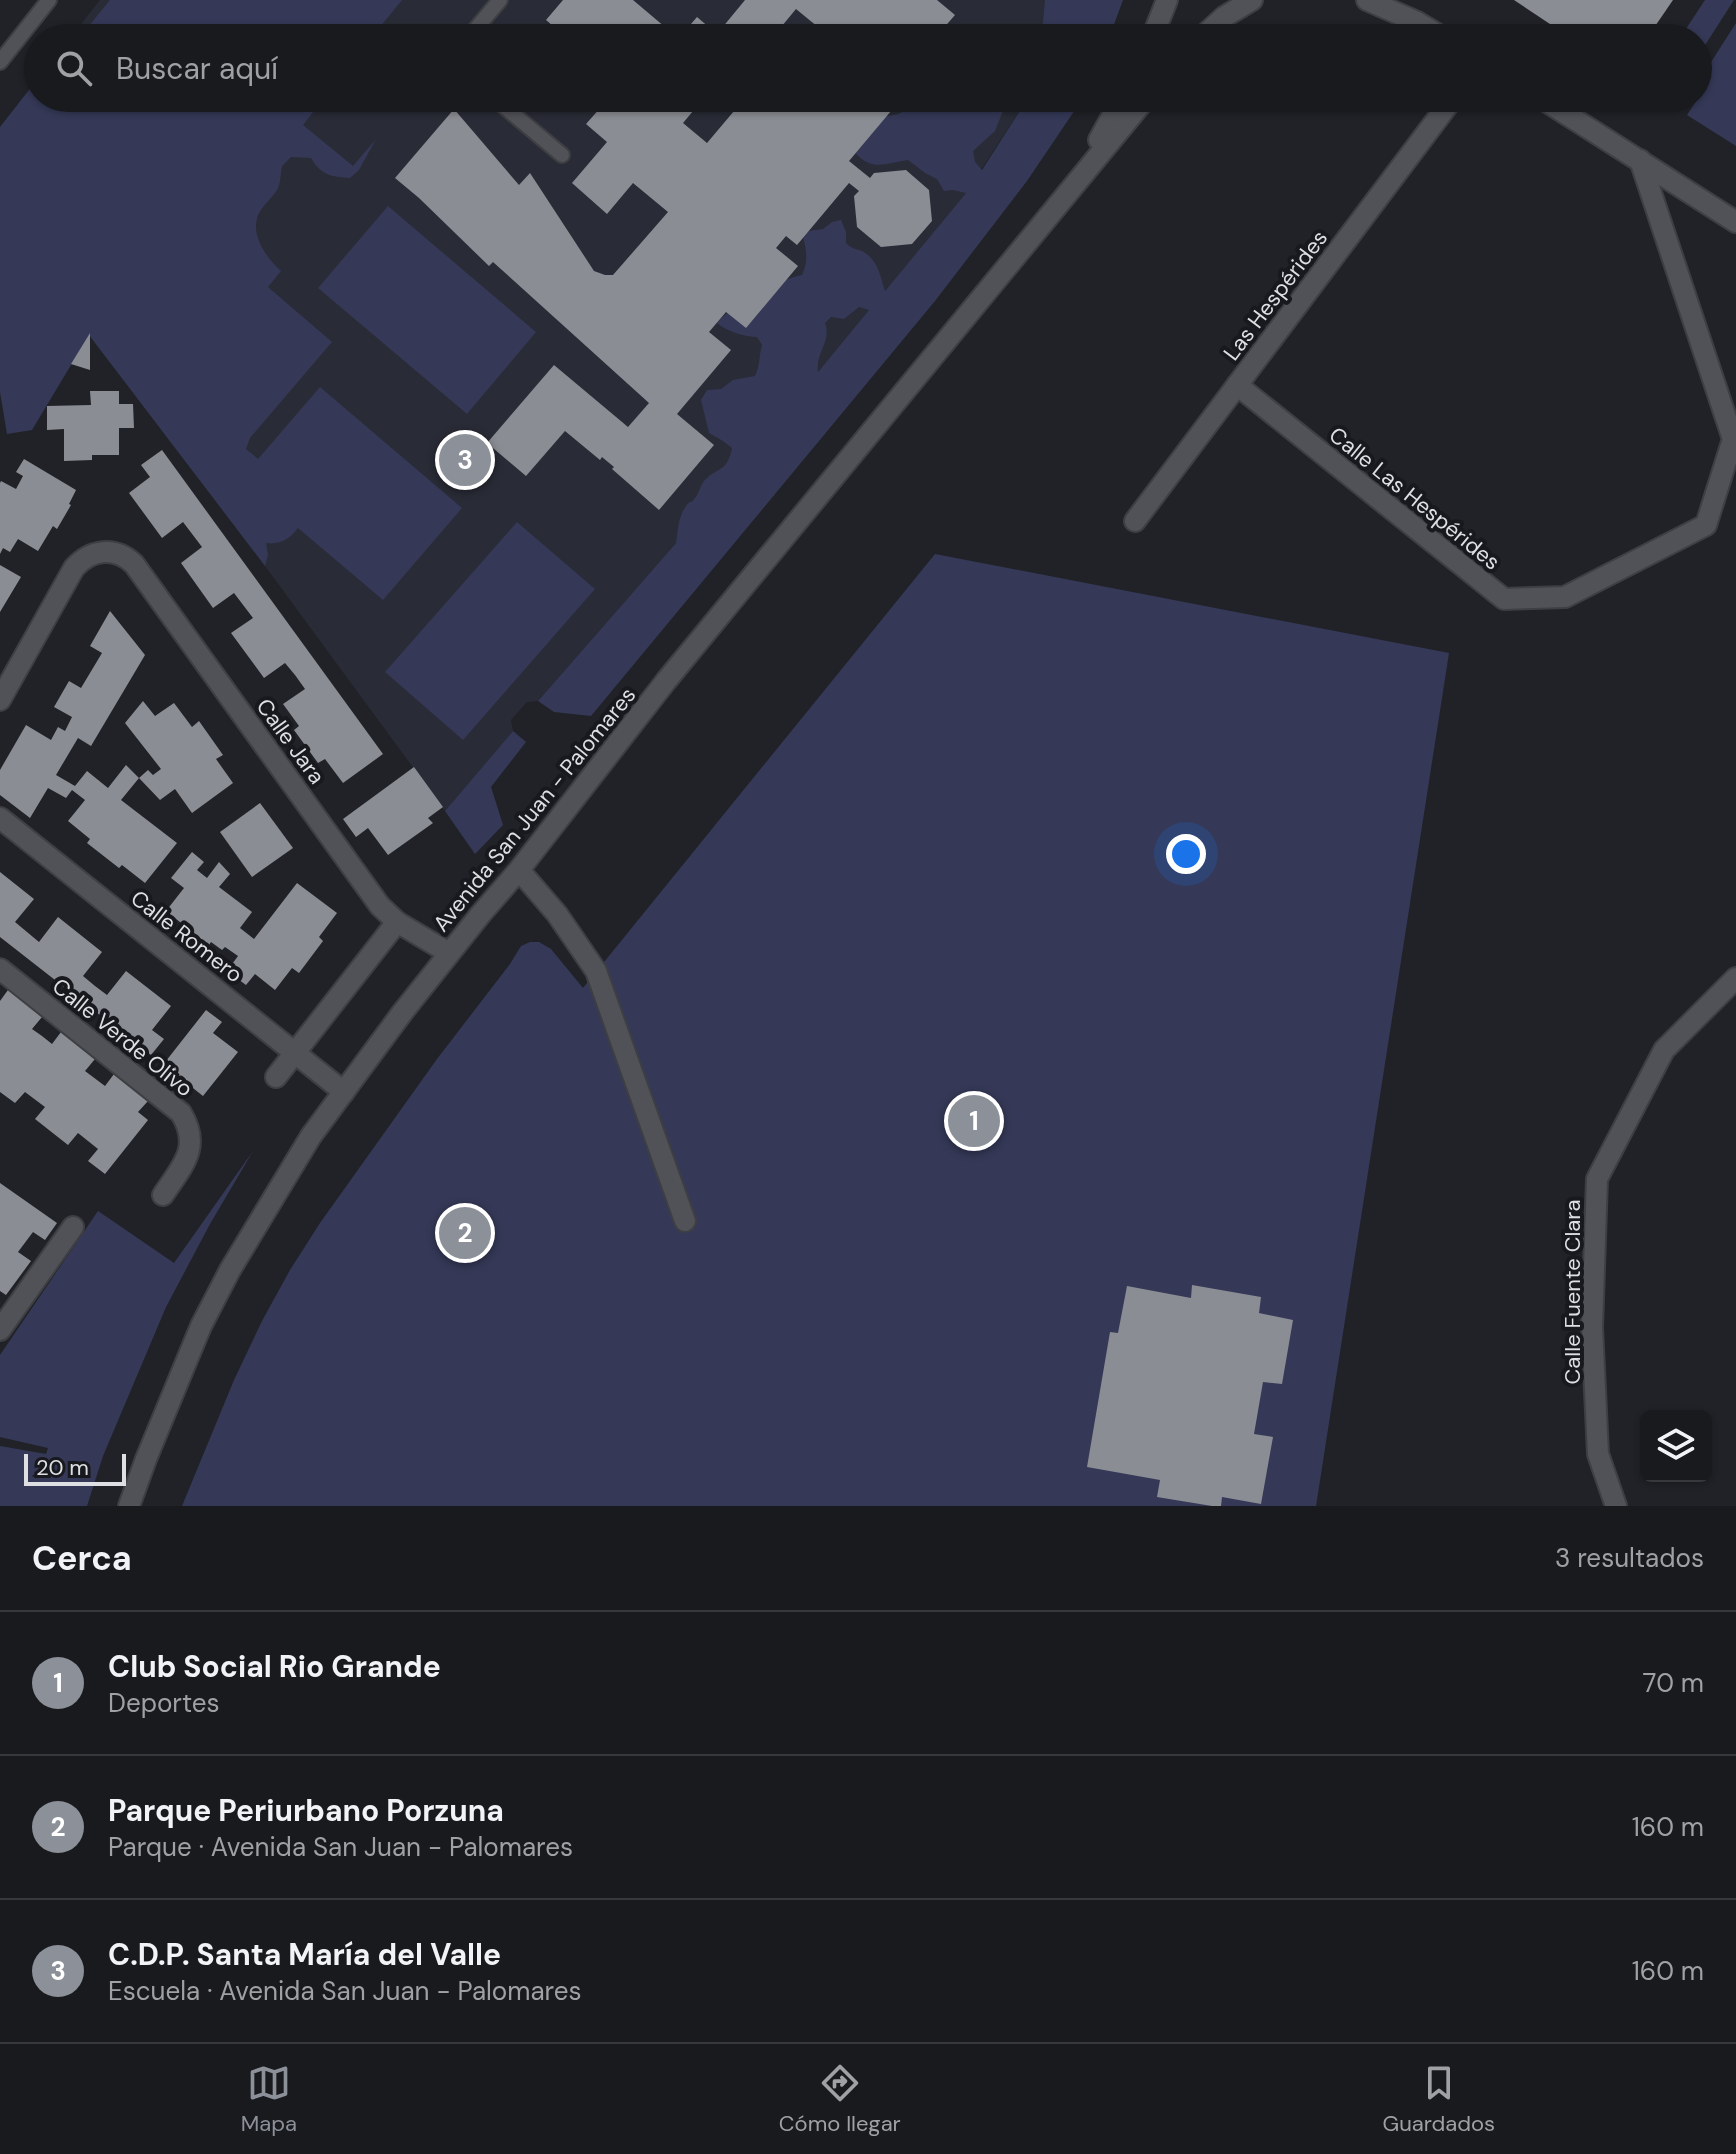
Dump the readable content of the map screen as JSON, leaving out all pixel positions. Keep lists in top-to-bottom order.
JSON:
{
  "streets": {
    "street": [
      "Las Hespérides",
      "Calle Las Hespérides",
      "Calle Jara",
      "Avenida San Juan - Palomares",
      "Calle Romero",
      "Calle Verde Olivo",
      "Calle Fuente Clara"
    ]
  },
  "crossings": [
    ["Las Hespérides", "Calle Las Hespérides"],
    ["Calle Jara", "Avenida San Juan - Palomares"],
    ["Avenida San Juan - Palomares", "Calle Romero"]
  ],
  "scale_bar": "20 m",
  "page": {
    "search": "Buscar aquí",
    "pins": ["3", "1", "2"],
    "scale": "20 m",
    "heading": ["Cerca", "3 resultados"],
    "list": [
      {
        "mark": "1",
        "name": "Club Social Rio Grande",
        "note": "Deportes",
        "value": "70 m"
      },
      {
        "mark": "2",
        "name": "Parque Periurbano Porzuna",
        "note": "Parque · Avenida San Juan - Palomares",
        "value": "160 m"
      },
      {
        "mark": "3",
        "name": "C.D.P. Santa María del Valle",
        "note": "Escuela · Avenida San Juan - Palomares",
        "value": "160 m"
      }
    ],
    "nav": ["Mapa", "Cómo llegar", "Guardados"]
  }
}
